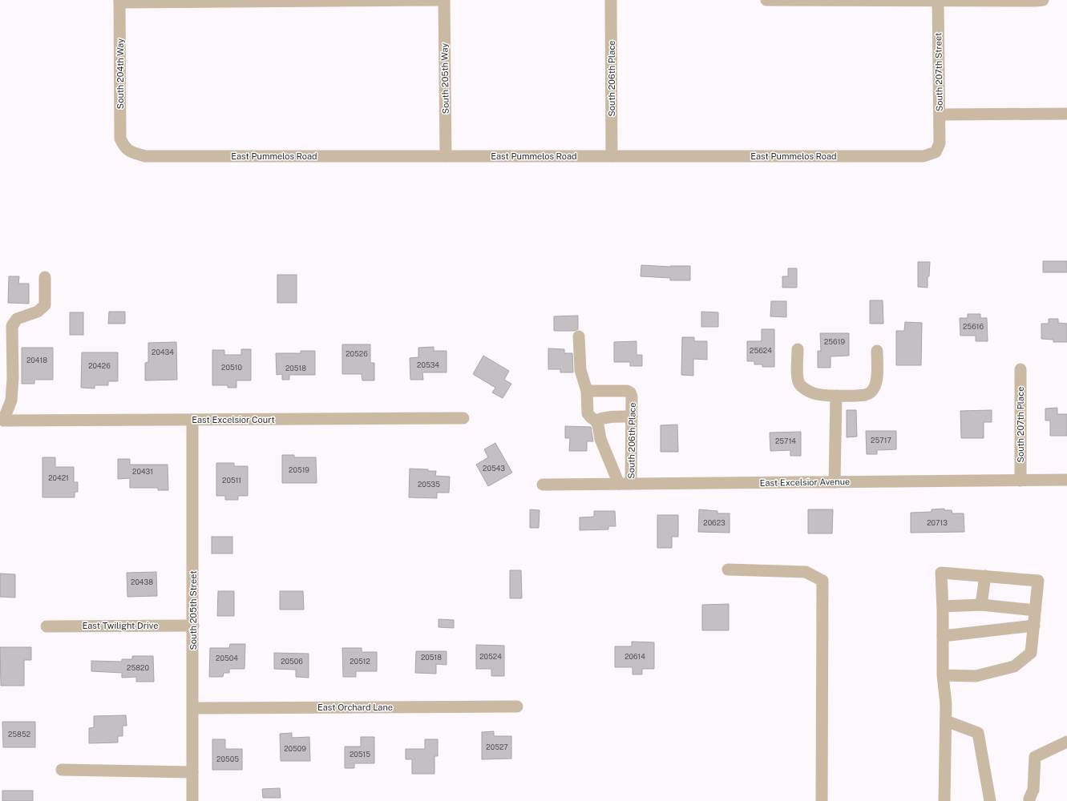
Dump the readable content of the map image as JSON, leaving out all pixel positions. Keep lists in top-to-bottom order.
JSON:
{
  "streets": {
    "street": [
      "South 207th Street",
      "South 204th Way",
      "South 205th Way",
      "South 206th Place",
      "East Pummelos Road",
      "East Excelsior Court",
      "South 207th Place",
      "East Excelsior Avenue",
      "South 205th Street",
      "East Twilight Drive",
      "East Orchard Lane"
    ]
  },
  "crossings": [
    ["South 207th Street", "East Pummelos Road"],
    ["South 204th Way", "East Pummelos Road"],
    ["South 205th Way", "East Pummelos Road"],
    ["South 206th Place", "East Pummelos Road"],
    ["South 206th Place", "East Excelsior Avenue"],
    ["East Excelsior Court", "South 205th Street"],
    ["South 207th Place", "East Excelsior Avenue"],
    ["South 205th Street", "East Twilight Drive"],
    ["South 205th Street", "East Orchard Lane"]
  ],
  "house_numbers": [
    "25616",
    "25619",
    "25624",
    "20434",
    "20526",
    "20418",
    "20534",
    "20426",
    "20510",
    "20518",
    "25717",
    "25714",
    "20543",
    "20519",
    "20431",
    "20421",
    "20511",
    "20535",
    "20623",
    "20713",
    "20438",
    "20524",
    "20614",
    "20518",
    "20504",
    "20506",
    "20512",
    "25820",
    "25852",
    "20527",
    "20509",
    "20515",
    "20505"
  ]
}
